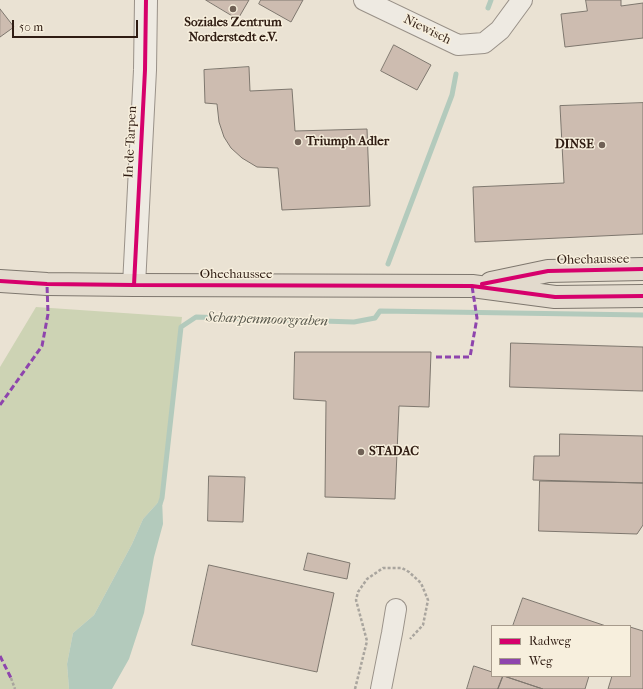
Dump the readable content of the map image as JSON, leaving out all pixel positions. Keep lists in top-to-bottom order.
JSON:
{
  "streets": {
    "main road": ["Ohechaussee"],
    "street": ["Niewisch", "In de Tarpen"]
  },
  "crossings": [
    ["In de Tarpen", "Ohechaussee"]
  ],
  "water": ["Scharpenmoorgraben"],
  "places": [
    "Soziales Zentrum Norderstedt e.V.",
    "Triumph Adler",
    "DINSE",
    "STADAC"
  ],
  "legend": ["Radweg", "Weg"],
  "scale_bar": "50 m"
}
